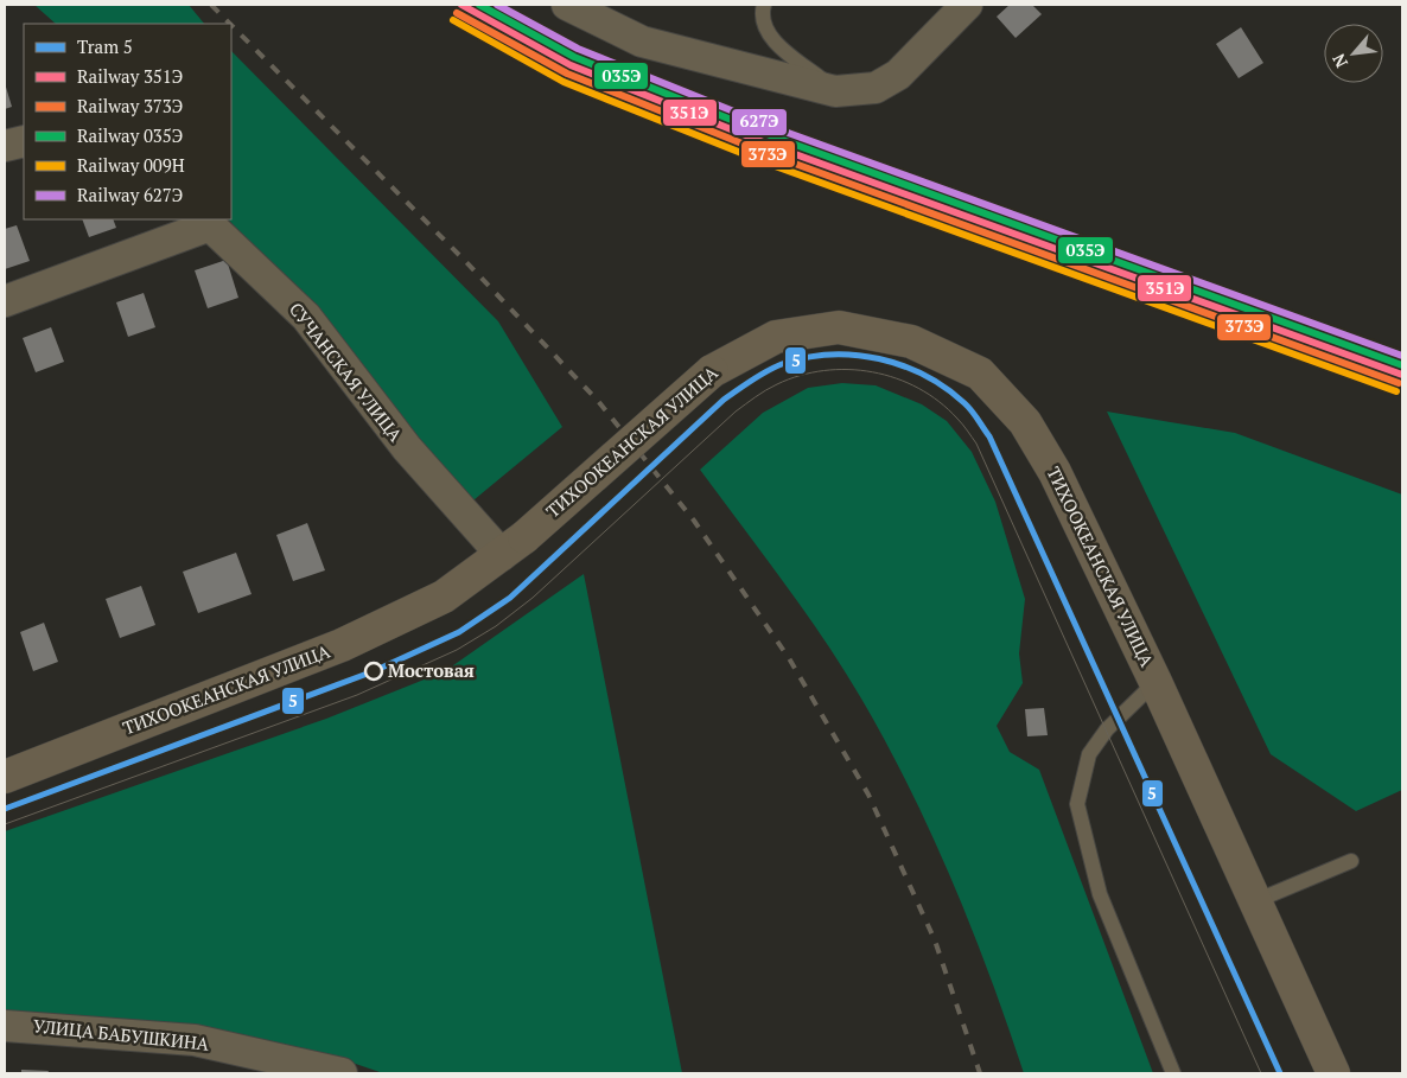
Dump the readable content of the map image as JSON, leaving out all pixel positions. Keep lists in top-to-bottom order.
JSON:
{
  "streets": {
    "main road": ["ТИХООКЕАНСКАЯ УЛИЦА"],
    "street": ["СУЧАНСКАЯ УЛИЦА", "УЛИЦА БАБУШКИНА"]
  },
  "crossings": [
    ["СУЧАНСКАЯ УЛИЦА", "ТИХООКЕАНСКАЯ УЛИЦА"]
  ],
  "places": ["Мостовая"],
  "lines": [
    "rail line 351Э",
    "rail line 035Э",
    "rail line 627Э",
    "rail line 373Э",
    "rail line 009Н",
    "tram line 5"
  ],
  "legend": [
    "Tram 5",
    "Railway 351Э",
    "Railway 373Э",
    "Railway 035Э",
    "Railway 009Н",
    "Railway 627Э"
  ],
  "north": "bottom left"
}
